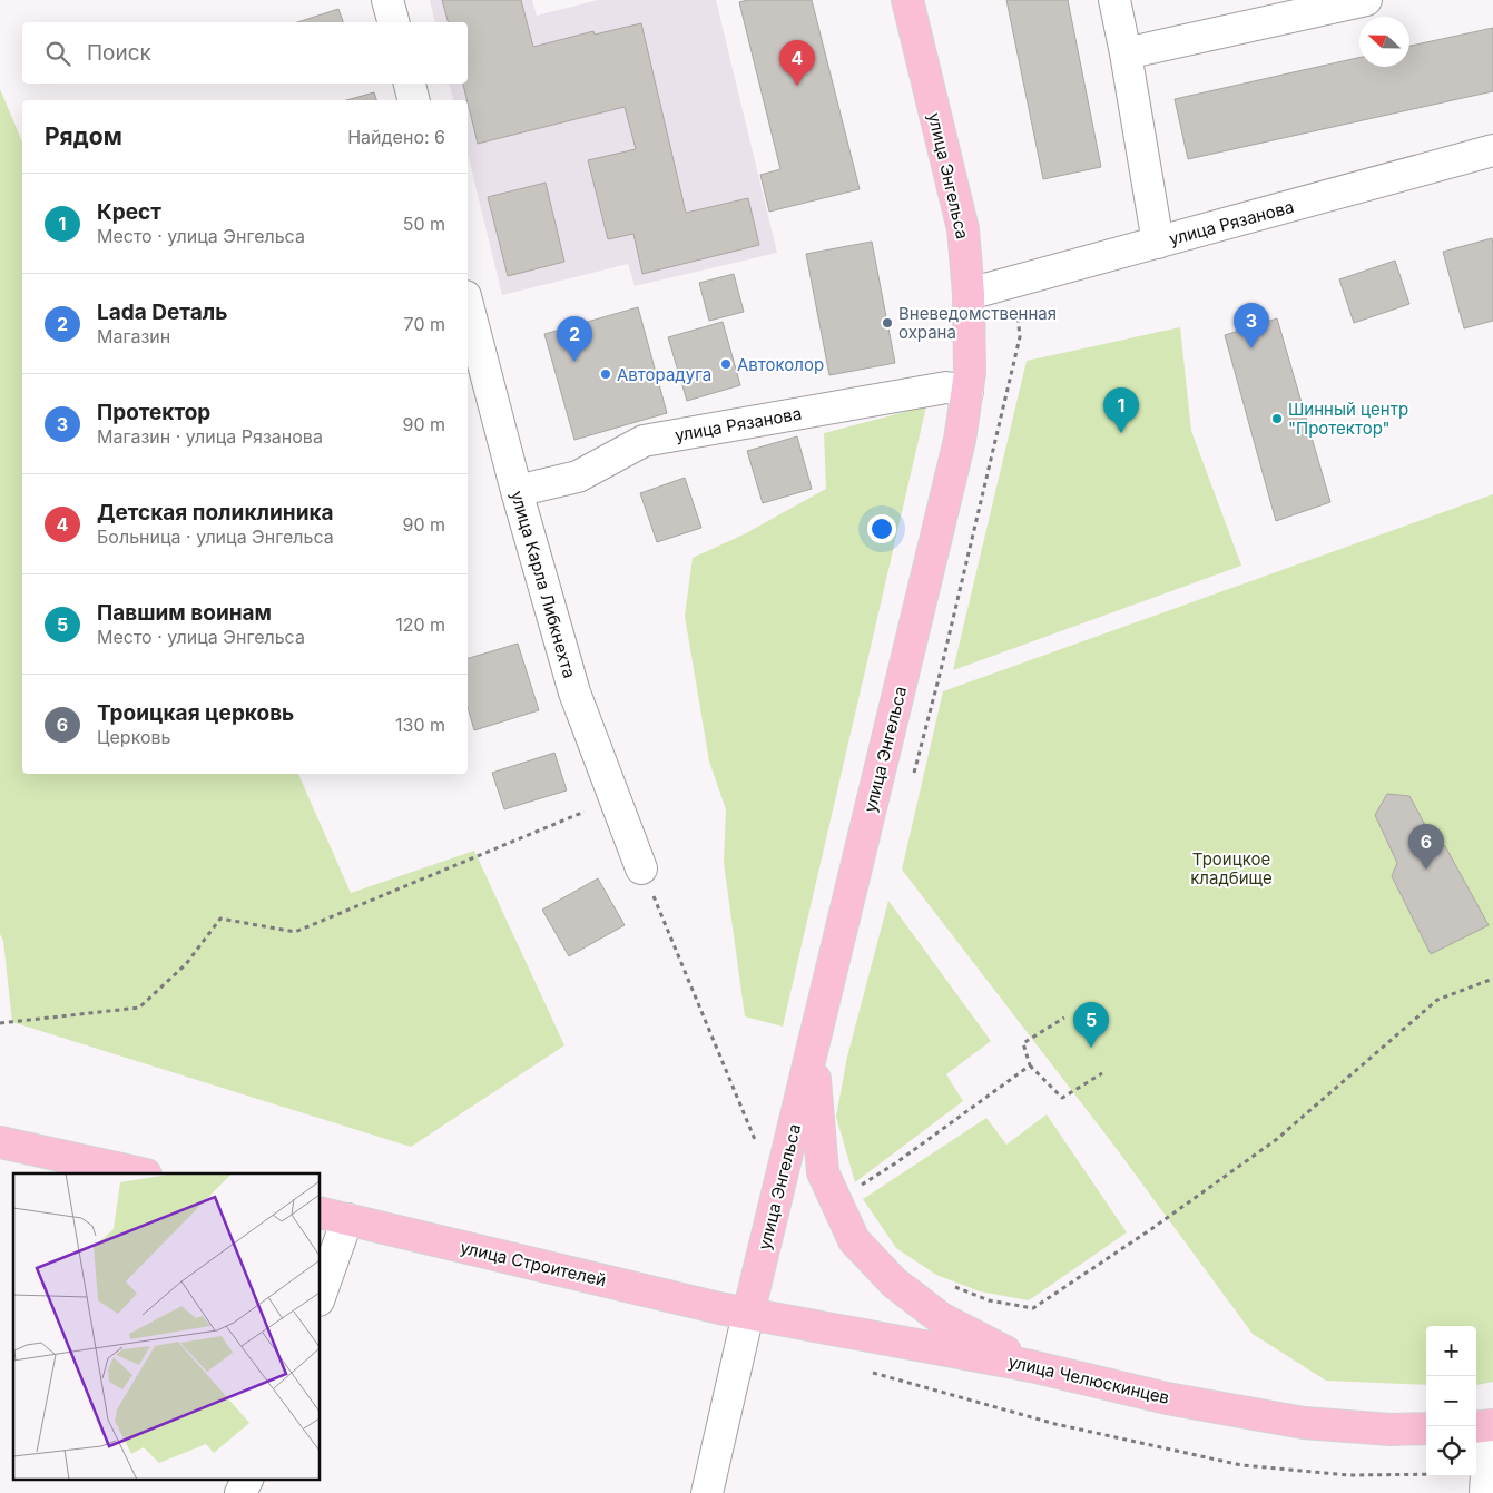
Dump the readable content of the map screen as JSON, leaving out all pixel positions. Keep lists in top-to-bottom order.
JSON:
{
  "streets": {
    "main road": ["улица Энгельса", "улица Строителей", "улица Челюскинцев"],
    "street": ["улица Рязанова", "улица Карла Либкнехта"]
  },
  "crossings": [
    ["улица Энгельса", "улица Рязанова"],
    ["улица Энгельса", "улица Строителей"],
    ["улица Энгельса", "улица Челюскинцев"],
    ["улица Рязанова", "улица Карла Либкнехта"],
    ["улица Строителей", "улица Челюскинцев"]
  ],
  "parks": ["Троицкое кладбище"],
  "places": [
    "Вневедомственная охрана",
    "Автоколор",
    "Авторадуга",
    "Шинный центр \"Протектор\""
  ],
  "north": "left",
  "page": {
    "search": "Поиск",
    "pins": [
      "4",
      "3",
      "2",
      "1",
      "6",
      "5"
    ],
    "heading": ["Рядом", "Найдено: 6"],
    "list": [
      {
        "mark": "1",
        "name": "Крест",
        "note": "Место · улица Энгельса",
        "value": "50 m"
      },
      {
        "mark": "2",
        "name": "Lada Dеталь",
        "note": "Магазин",
        "value": "70 m"
      },
      {
        "mark": "3",
        "name": "Протектор",
        "note": "Магазин · улица Рязанова",
        "value": "90 m"
      },
      {
        "mark": "4",
        "name": "Детская поликлиника",
        "note": "Больница · улица Энгельса",
        "value": "90 m"
      },
      {
        "mark": "5",
        "name": "Павшим воинам",
        "note": "Место · улица Энгельса",
        "value": "120 m"
      },
      {
        "mark": "6",
        "name": "Троицкая церковь",
        "note": "Церковь",
        "value": "130 m"
      }
    ],
    "map_buttons": ["+", "−"]
  }
}
